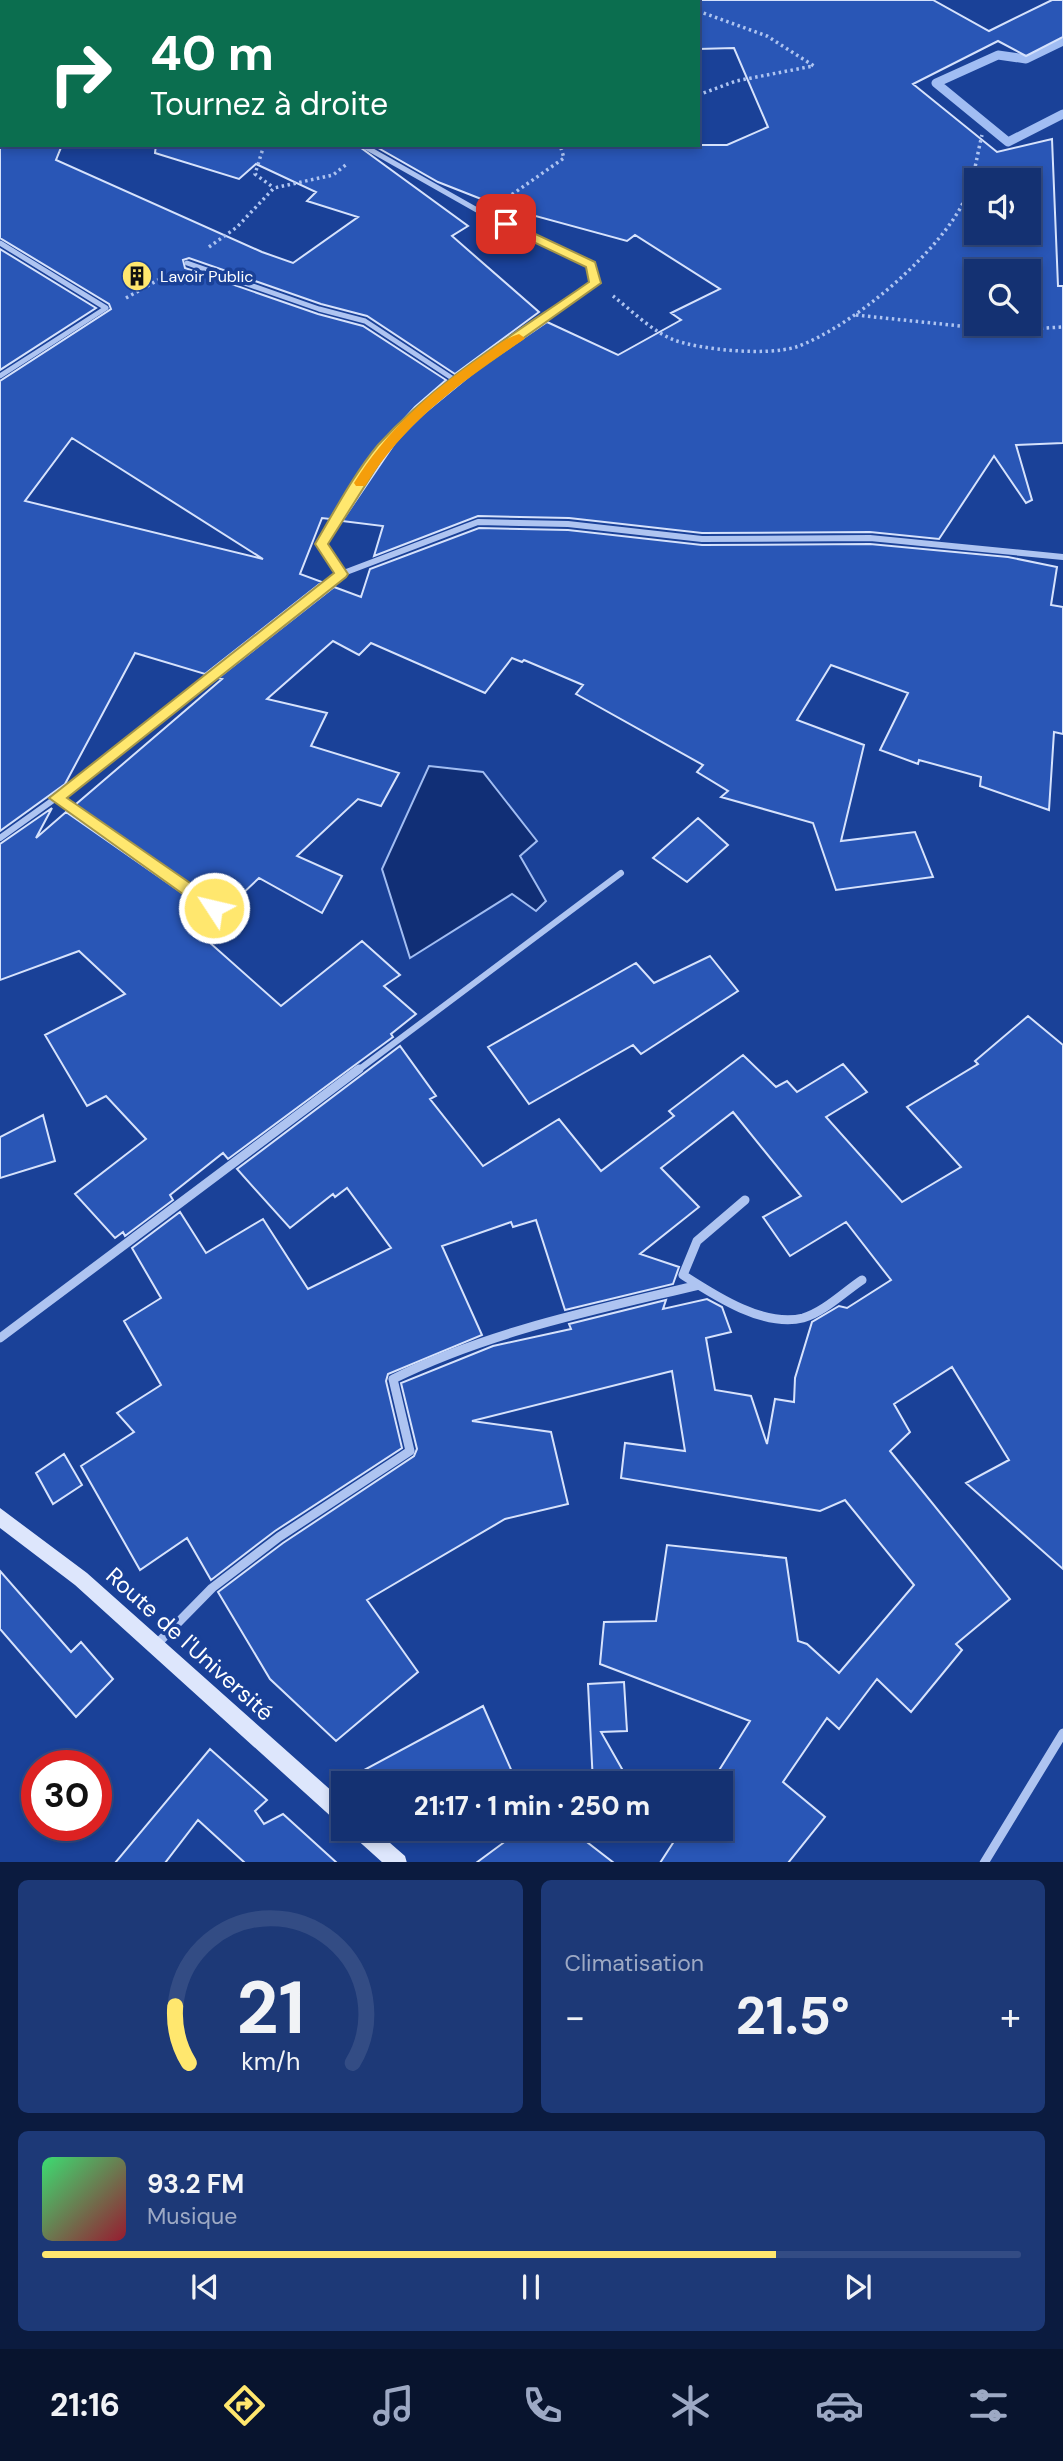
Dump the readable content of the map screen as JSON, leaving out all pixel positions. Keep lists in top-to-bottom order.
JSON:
{
  "streets": {
    "street": ["Route de l'Université"]
  },
  "places": {
    "building": ["Lavoir Public"]
  },
  "page": {
    "turn": ["40 m", "Tournez à droite"],
    "limit": "30",
    "trip": "21:17 · 1 min · 250 m",
    "tile": "Climatisation",
    "heat": ["−", "21.5°", "+"],
    "song": ["93.2 FM", "Musique"],
    "tabs": "21:16",
    "gauge": ["21", "km/h"]
  }
}
